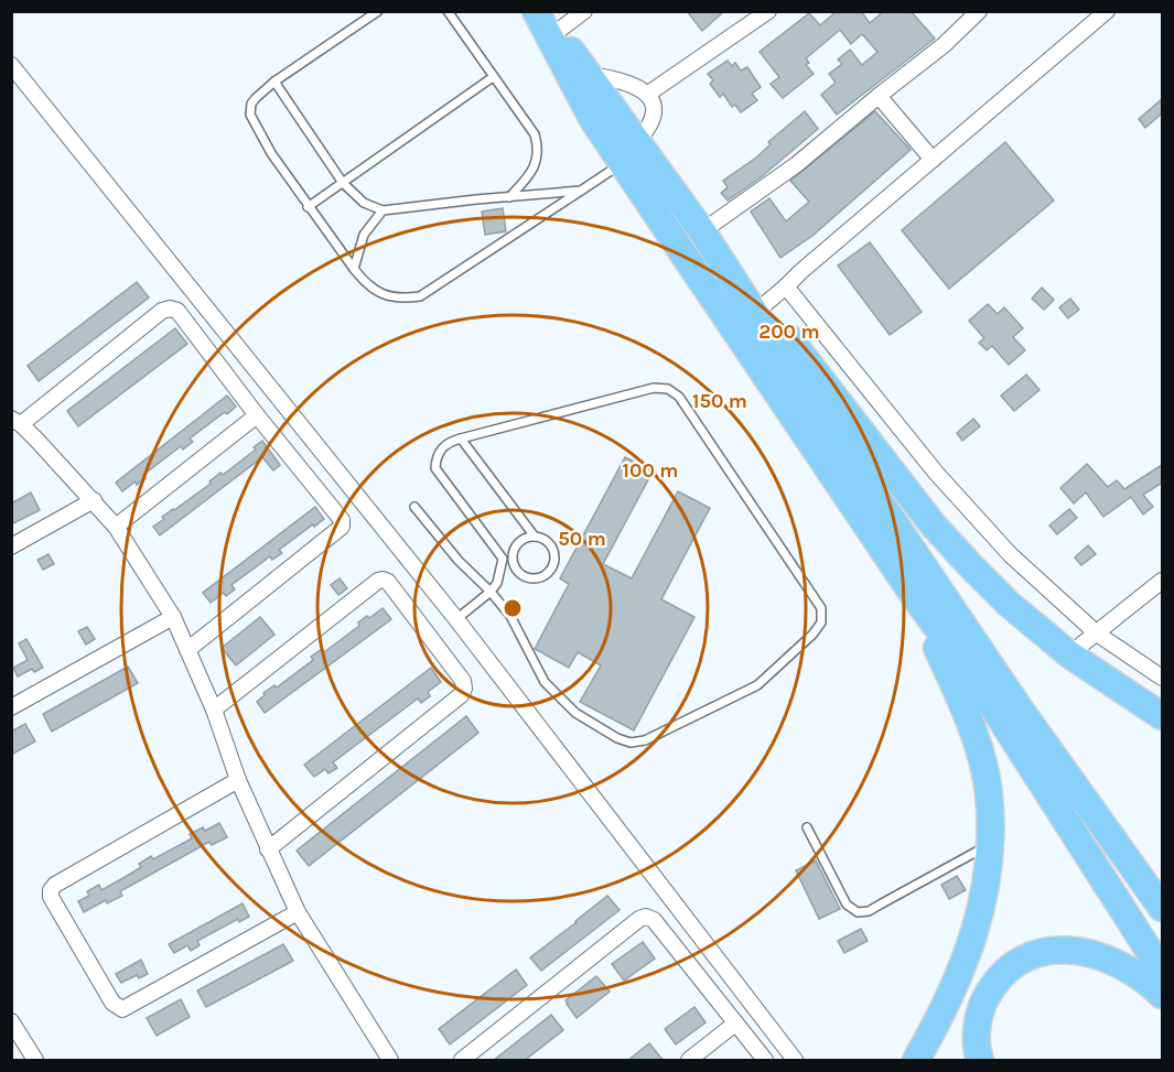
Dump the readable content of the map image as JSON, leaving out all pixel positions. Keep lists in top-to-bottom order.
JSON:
{
  "rings": [
    "200 m",
    "150 m",
    "100 m",
    "50 m"
  ]
}
